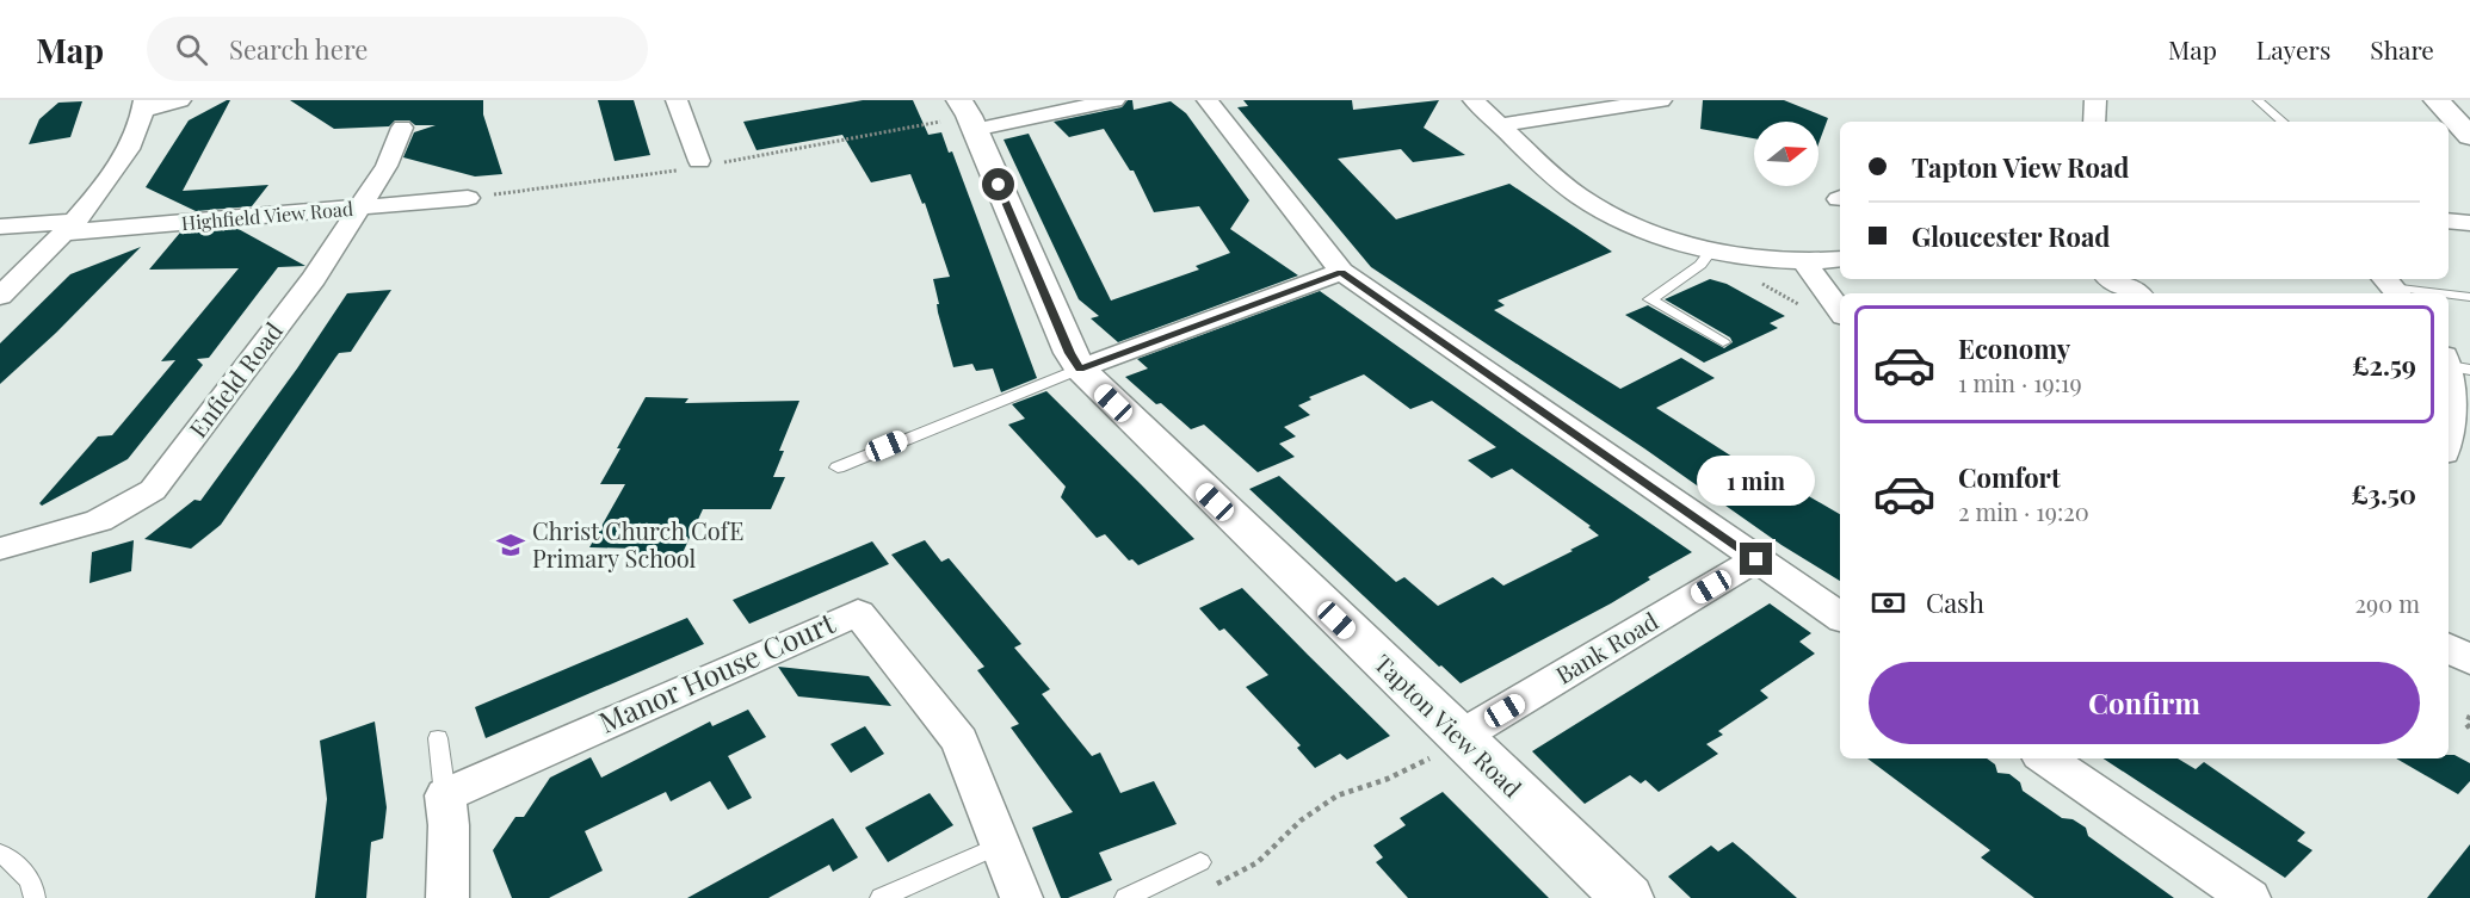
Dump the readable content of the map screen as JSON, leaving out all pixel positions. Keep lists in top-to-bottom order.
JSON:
{
  "streets": {
    "street": [
      "Highfield View Road",
      "Enfield Road",
      "Bank Road",
      "Manor House Court",
      "Tapton View Road"
    ]
  },
  "crossings": [
    ["Highfield View Road", "Enfield Road"],
    ["Bank Road", "Tapton View Road"]
  ],
  "places": {
    "school or university": ["Christ Church CofE Primary School"]
  },
  "north": "right",
  "page": {
    "header": "Map",
    "search": "Search here",
    "nav": ["Map", "Layers", "Share"],
    "banner": ["Tapton View Road", "Gloucester Road"],
    "list": [
      {
        "name": "Economy",
        "note": "1 min · 19:19",
        "value": "£2.59"
      },
      {
        "name": "Comfort",
        "note": "2 min · 19:20",
        "value": "£3.50"
      }
    ],
    "bubble": "1 min",
    "pay": ["Cash", "290 m"],
    "buttons": "Confirm"
  }
}
